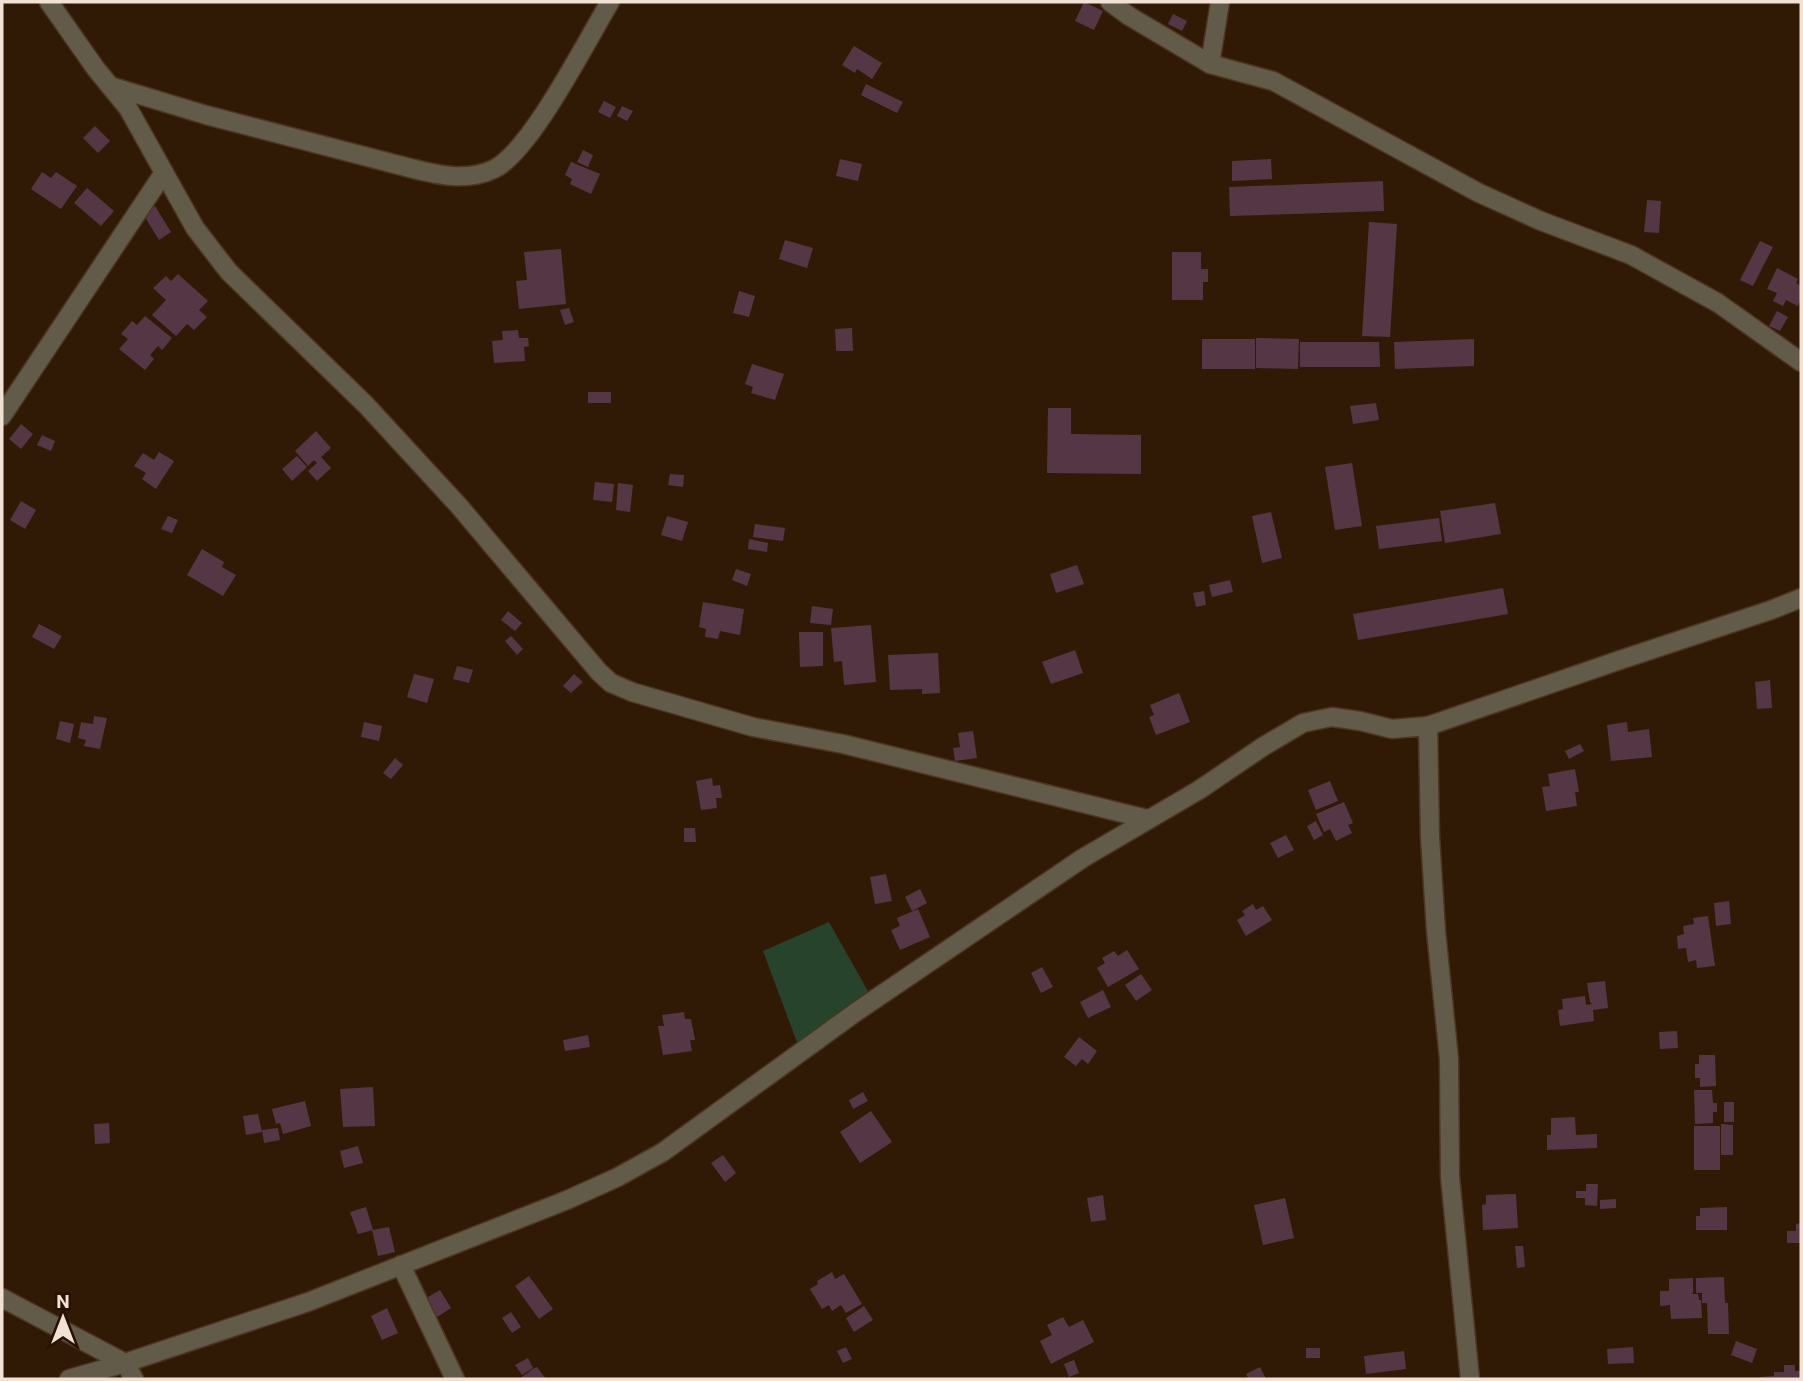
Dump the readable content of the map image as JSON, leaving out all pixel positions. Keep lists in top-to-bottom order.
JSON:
{
  "north": "top"
}
